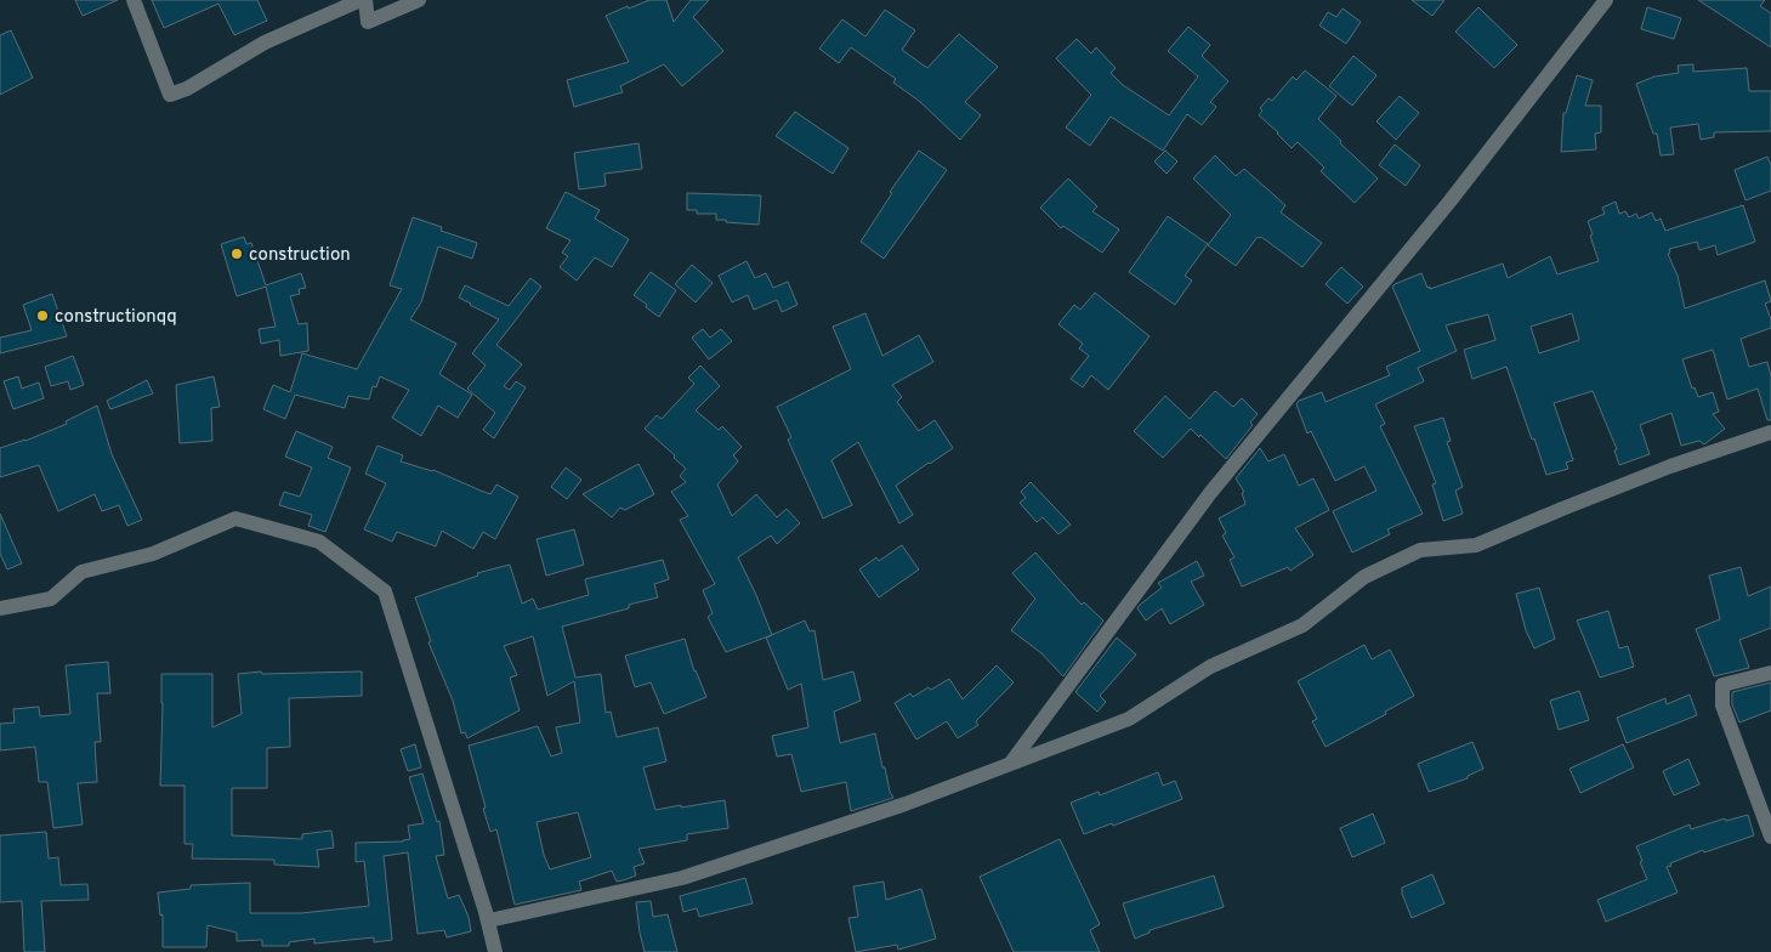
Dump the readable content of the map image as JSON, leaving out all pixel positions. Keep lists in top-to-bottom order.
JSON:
{
  "places": ["construction", "constructionqq"]
}
